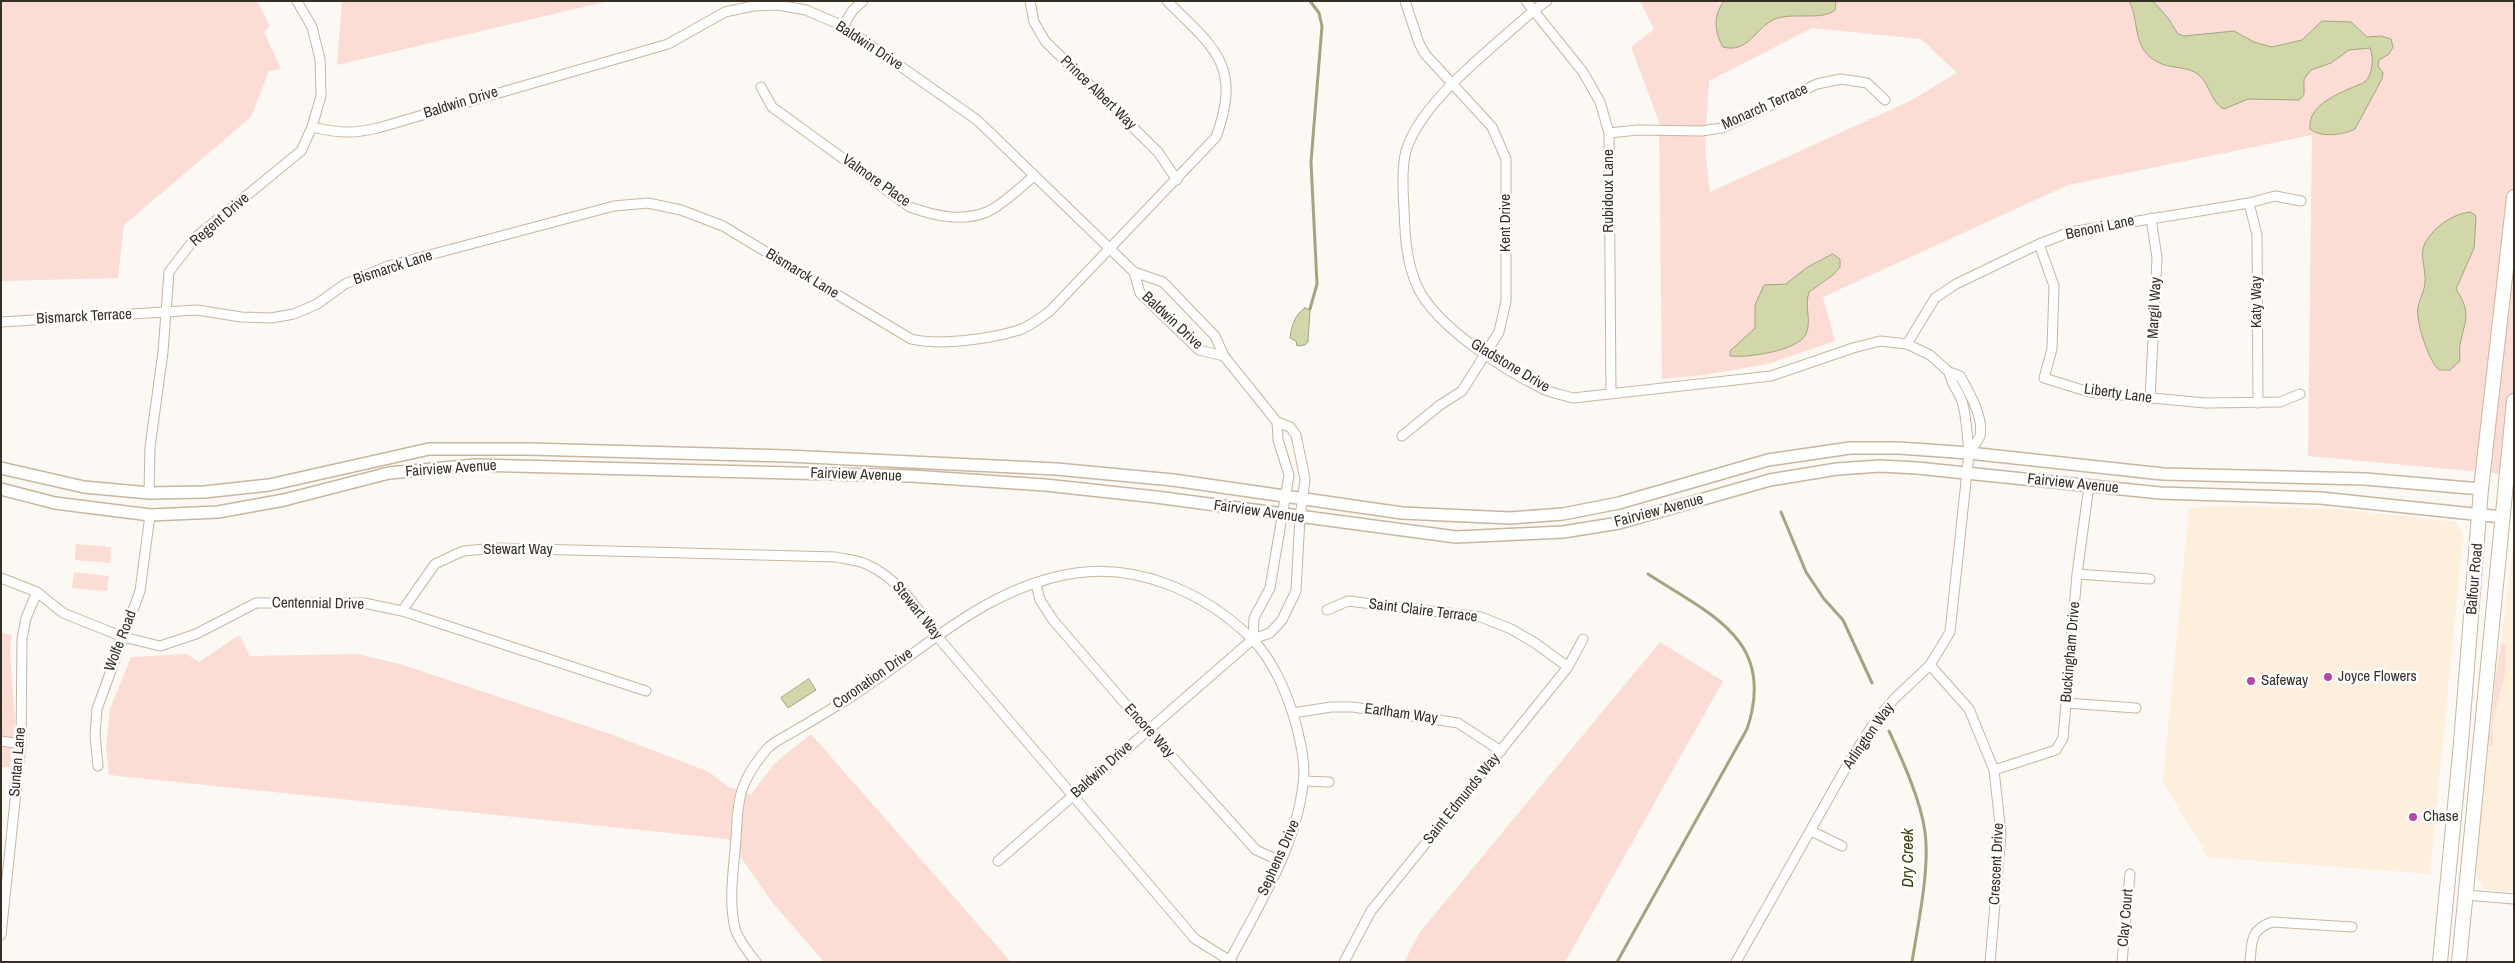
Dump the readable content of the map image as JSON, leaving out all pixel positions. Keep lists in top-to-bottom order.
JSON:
{
  "streets": {
    "main road": ["Fairview Avenue", "Balfour Road"],
    "street": [
      "Baldwin Drive",
      "Prince Albert Way",
      "Monarch Terrace",
      "Valmore Place",
      "Rubidoux Lane",
      "Regent Drive",
      "Kent Drive",
      "Benoni Lane",
      "Bismarck Lane",
      "Katy Way",
      "Margil Way",
      "Bismarck Terrace",
      "Gladstone Drive",
      "Liberty Lane",
      "Stewart Way",
      "Centennial Drive",
      "Saint Claire Terrace",
      "Wolfe Road",
      "Buckingham Drive",
      "Coronation Drive",
      "Earlham Way",
      "Encore Way",
      "Arlington Way",
      "Suntan Lane",
      "Saint Edmunds Way",
      "Sephens Drive",
      "Crescent Drive",
      "Clay Court"
    ]
  },
  "crossings": [
    ["Baldwin Drive", "Valmore Place"],
    ["Baldwin Drive", "Regent Drive"],
    ["Baldwin Drive", "Bismarck Lane"],
    ["Baldwin Drive", "Fairview Avenue"],
    ["Baldwin Drive", "Stewart Way"],
    ["Baldwin Drive", "Coronation Drive"],
    ["Baldwin Drive", "Encore Way"],
    ["Baldwin Drive", "Sephens Drive"],
    ["Prince Albert Way", "Bismarck Lane"],
    ["Monarch Terrace", "Rubidoux Lane"],
    ["Rubidoux Lane", "Gladstone Drive"],
    ["Regent Drive", "Bismarck Lane"],
    ["Regent Drive", "Bismarck Terrace"],
    ["Regent Drive", "Fairview Avenue"],
    ["Kent Drive", "Gladstone Drive"],
    ["Benoni Lane", "Katy Way"],
    ["Benoni Lane", "Margil Way"],
    ["Benoni Lane", "Gladstone Drive"],
    ["Benoni Lane", "Liberty Lane"],
    ["Bismarck Lane", "Bismarck Terrace"],
    ["Katy Way", "Liberty Lane"],
    ["Margil Way", "Liberty Lane"],
    ["Gladstone Drive", "Fairview Avenue"],
    ["Gladstone Drive", "Arlington Way"],
    ["Fairview Avenue", "Balfour Road"],
    ["Fairview Avenue", "Wolfe Road"],
    ["Fairview Avenue", "Buckingham Drive"],
    ["Fairview Avenue", "Arlington Way"],
    ["Stewart Way", "Centennial Drive"],
    ["Stewart Way", "Coronation Drive"],
    ["Stewart Way", "Sephens Drive"],
    ["Centennial Drive", "Wolfe Road"],
    ["Centennial Drive", "Suntan Lane"],
    ["Saint Claire Terrace", "Saint Edmunds Way"],
    ["Buckingham Drive", "Crescent Drive"],
    ["Coronation Drive", "Encore Way"],
    ["Coronation Drive", "Sephens Drive"],
    ["Earlham Way", "Saint Edmunds Way"],
    ["Earlham Way", "Sephens Drive"],
    ["Encore Way", "Sephens Drive"],
    ["Arlington Way", "Crescent Drive"]
  ],
  "water": ["Dry Creek"],
  "places": ["Joyce Flowers", "Safeway", "Chase"]
}
